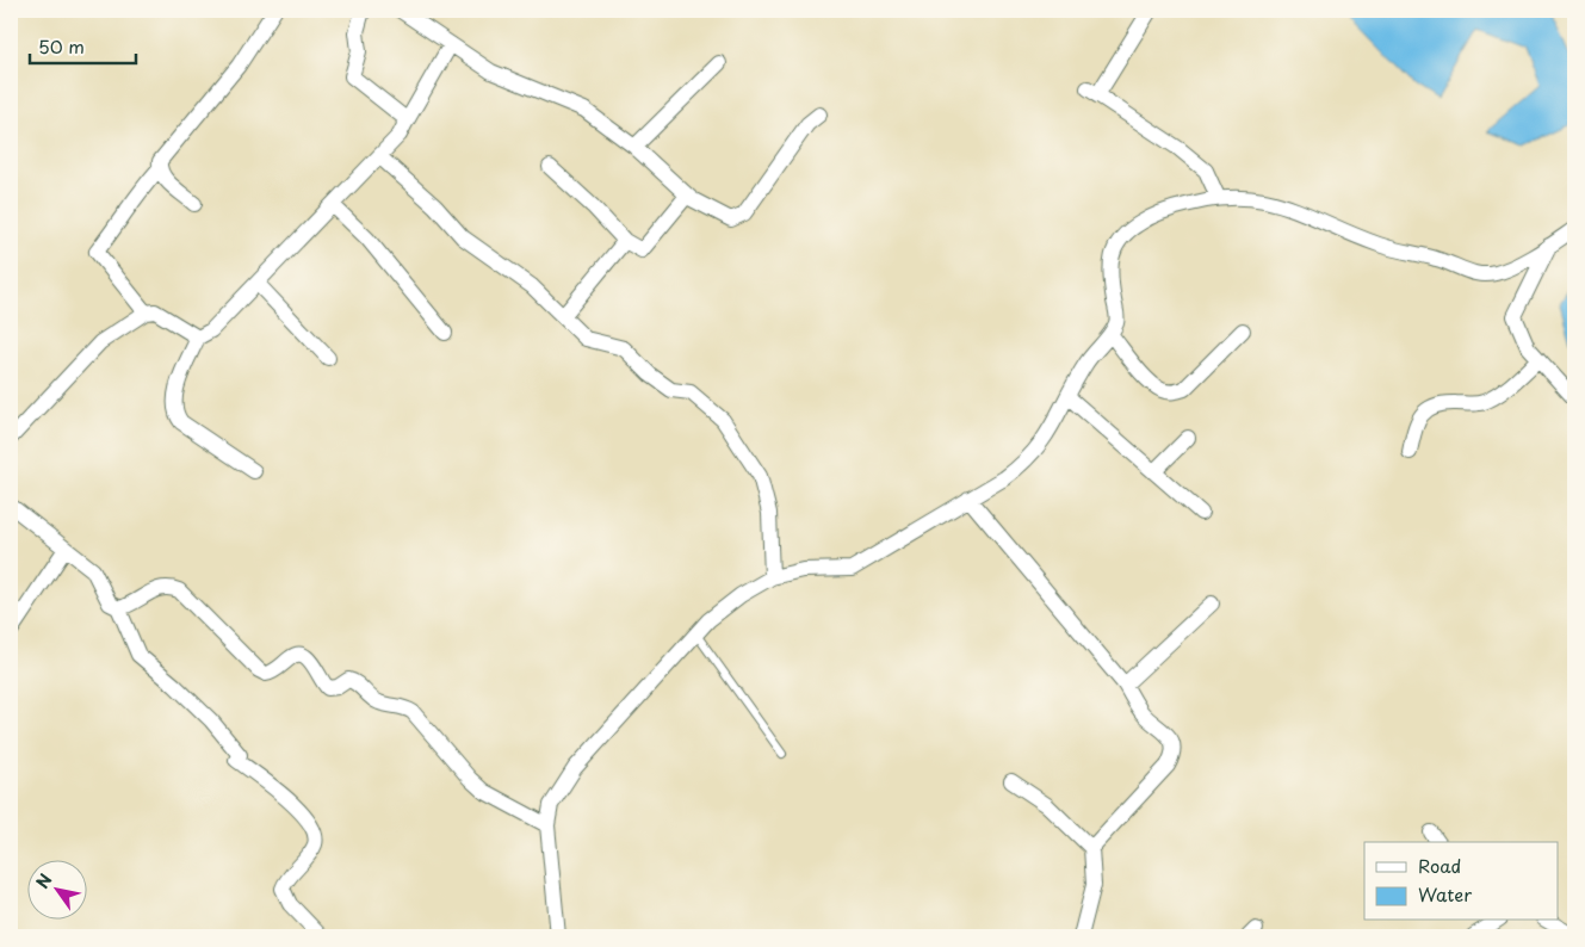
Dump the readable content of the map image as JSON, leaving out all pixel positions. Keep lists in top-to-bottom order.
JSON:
{
  "legend": ["Road", "Water"],
  "scale_bar": "50 m",
  "north": "top left"
}
